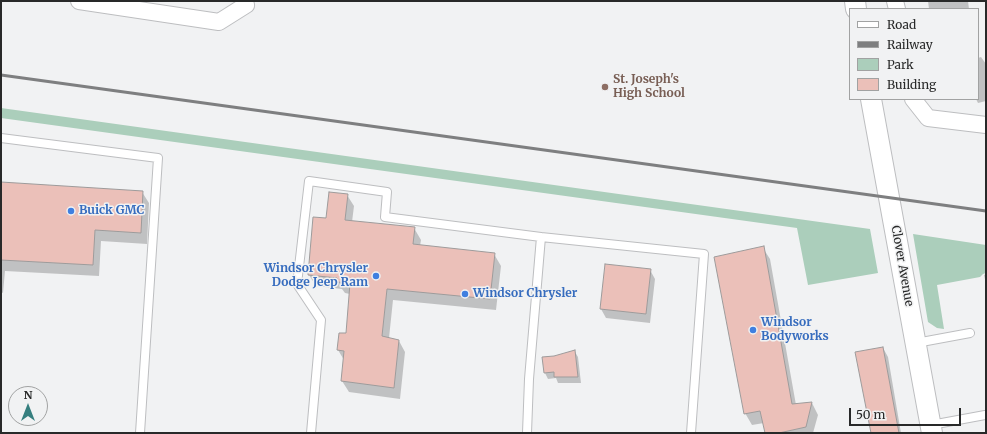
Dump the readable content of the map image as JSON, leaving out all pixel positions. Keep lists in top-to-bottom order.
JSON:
{
  "streets": {
    "street": ["Clover Avenue"]
  },
  "places": [
    "St. Joseph's High School",
    "Buick GMC",
    "Windsor Chrysler Dodge Jeep Ram",
    "Windsor Chrysler",
    "Windsor Bodyworks"
  ],
  "legend": [
    "Road",
    "Railway",
    "Park",
    "Building"
  ],
  "scale_bar": "50 m",
  "north": "top"
}
